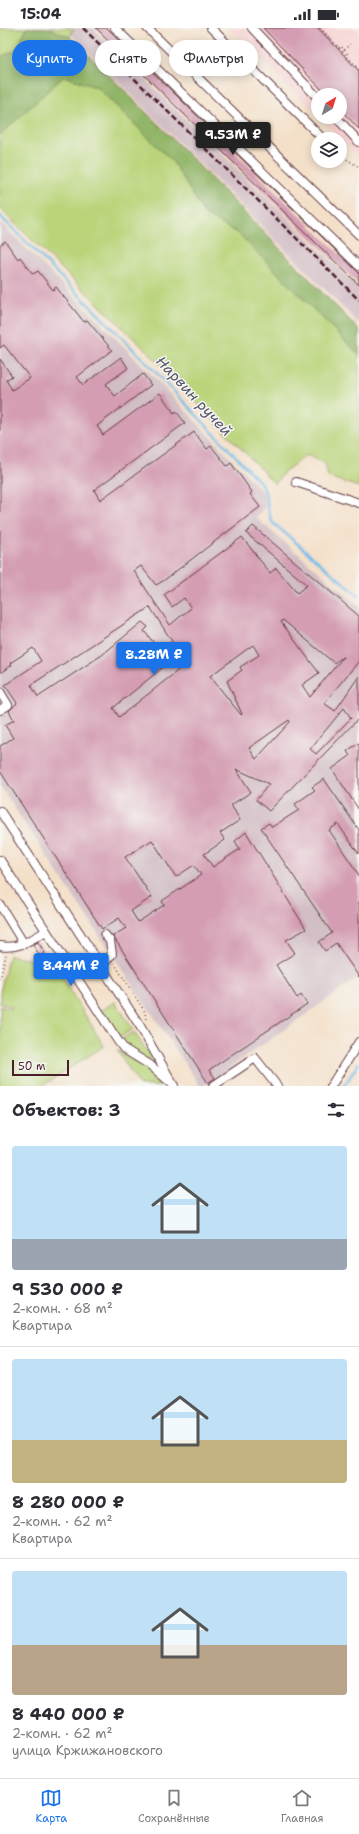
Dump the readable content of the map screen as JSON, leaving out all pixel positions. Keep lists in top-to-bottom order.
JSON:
{
  "water": ["Нарвин ручей"],
  "scale_bar": "50 m",
  "north": "top right",
  "page": {
    "status": "15:04",
    "chip": ["Купить", "Снять", "Фильтры"],
    "price": ["9.53M ₽", "8.28M ₽", "8.44M ₽"],
    "scale": "50 m",
    "heading": "Объектов: 3",
    "list": [
      {
        "name": "9 530 000 ₽",
        "note": "2-комн. · 68 m² · Квартира"
      },
      {
        "name": "8 280 000 ₽",
        "note": "2-комн. · 62 m² · Квартира"
      },
      {
        "name": "8 440 000 ₽",
        "note": "2-комн. · 62 m² · улица Кржижановского"
      }
    ],
    "tabs": ["Карта", "Сохранённые", "Главная"]
  }
}
